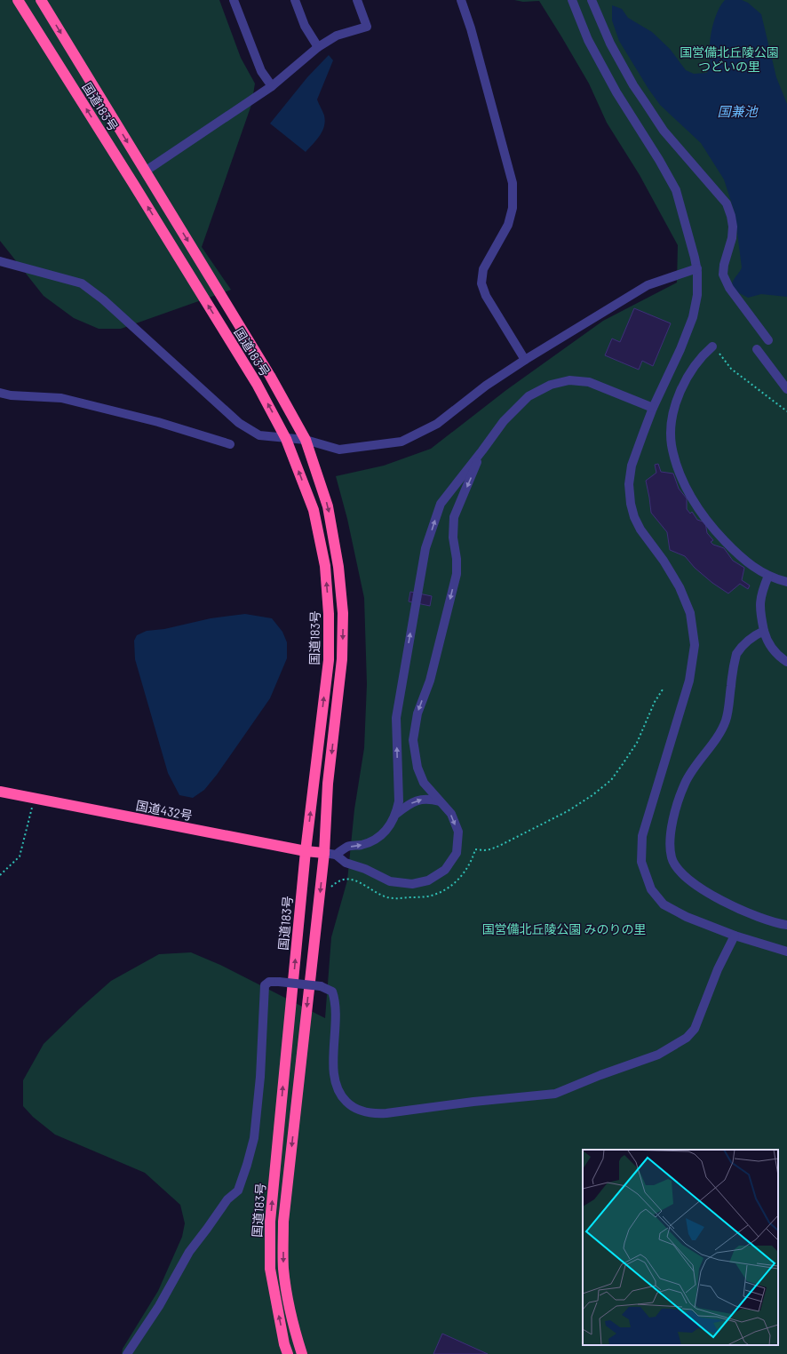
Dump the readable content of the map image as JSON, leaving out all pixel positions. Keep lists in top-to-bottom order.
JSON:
{
  "streets": {
    "highway": ["国道183号", "国道432号"]
  },
  "crossings": [
    ["国道183号", "国道432号"]
  ],
  "water": ["国兼池"],
  "parks": ["国営備北丘陵公園 つどいの里", "国営備北丘陵公園 みのりの里"]
}
